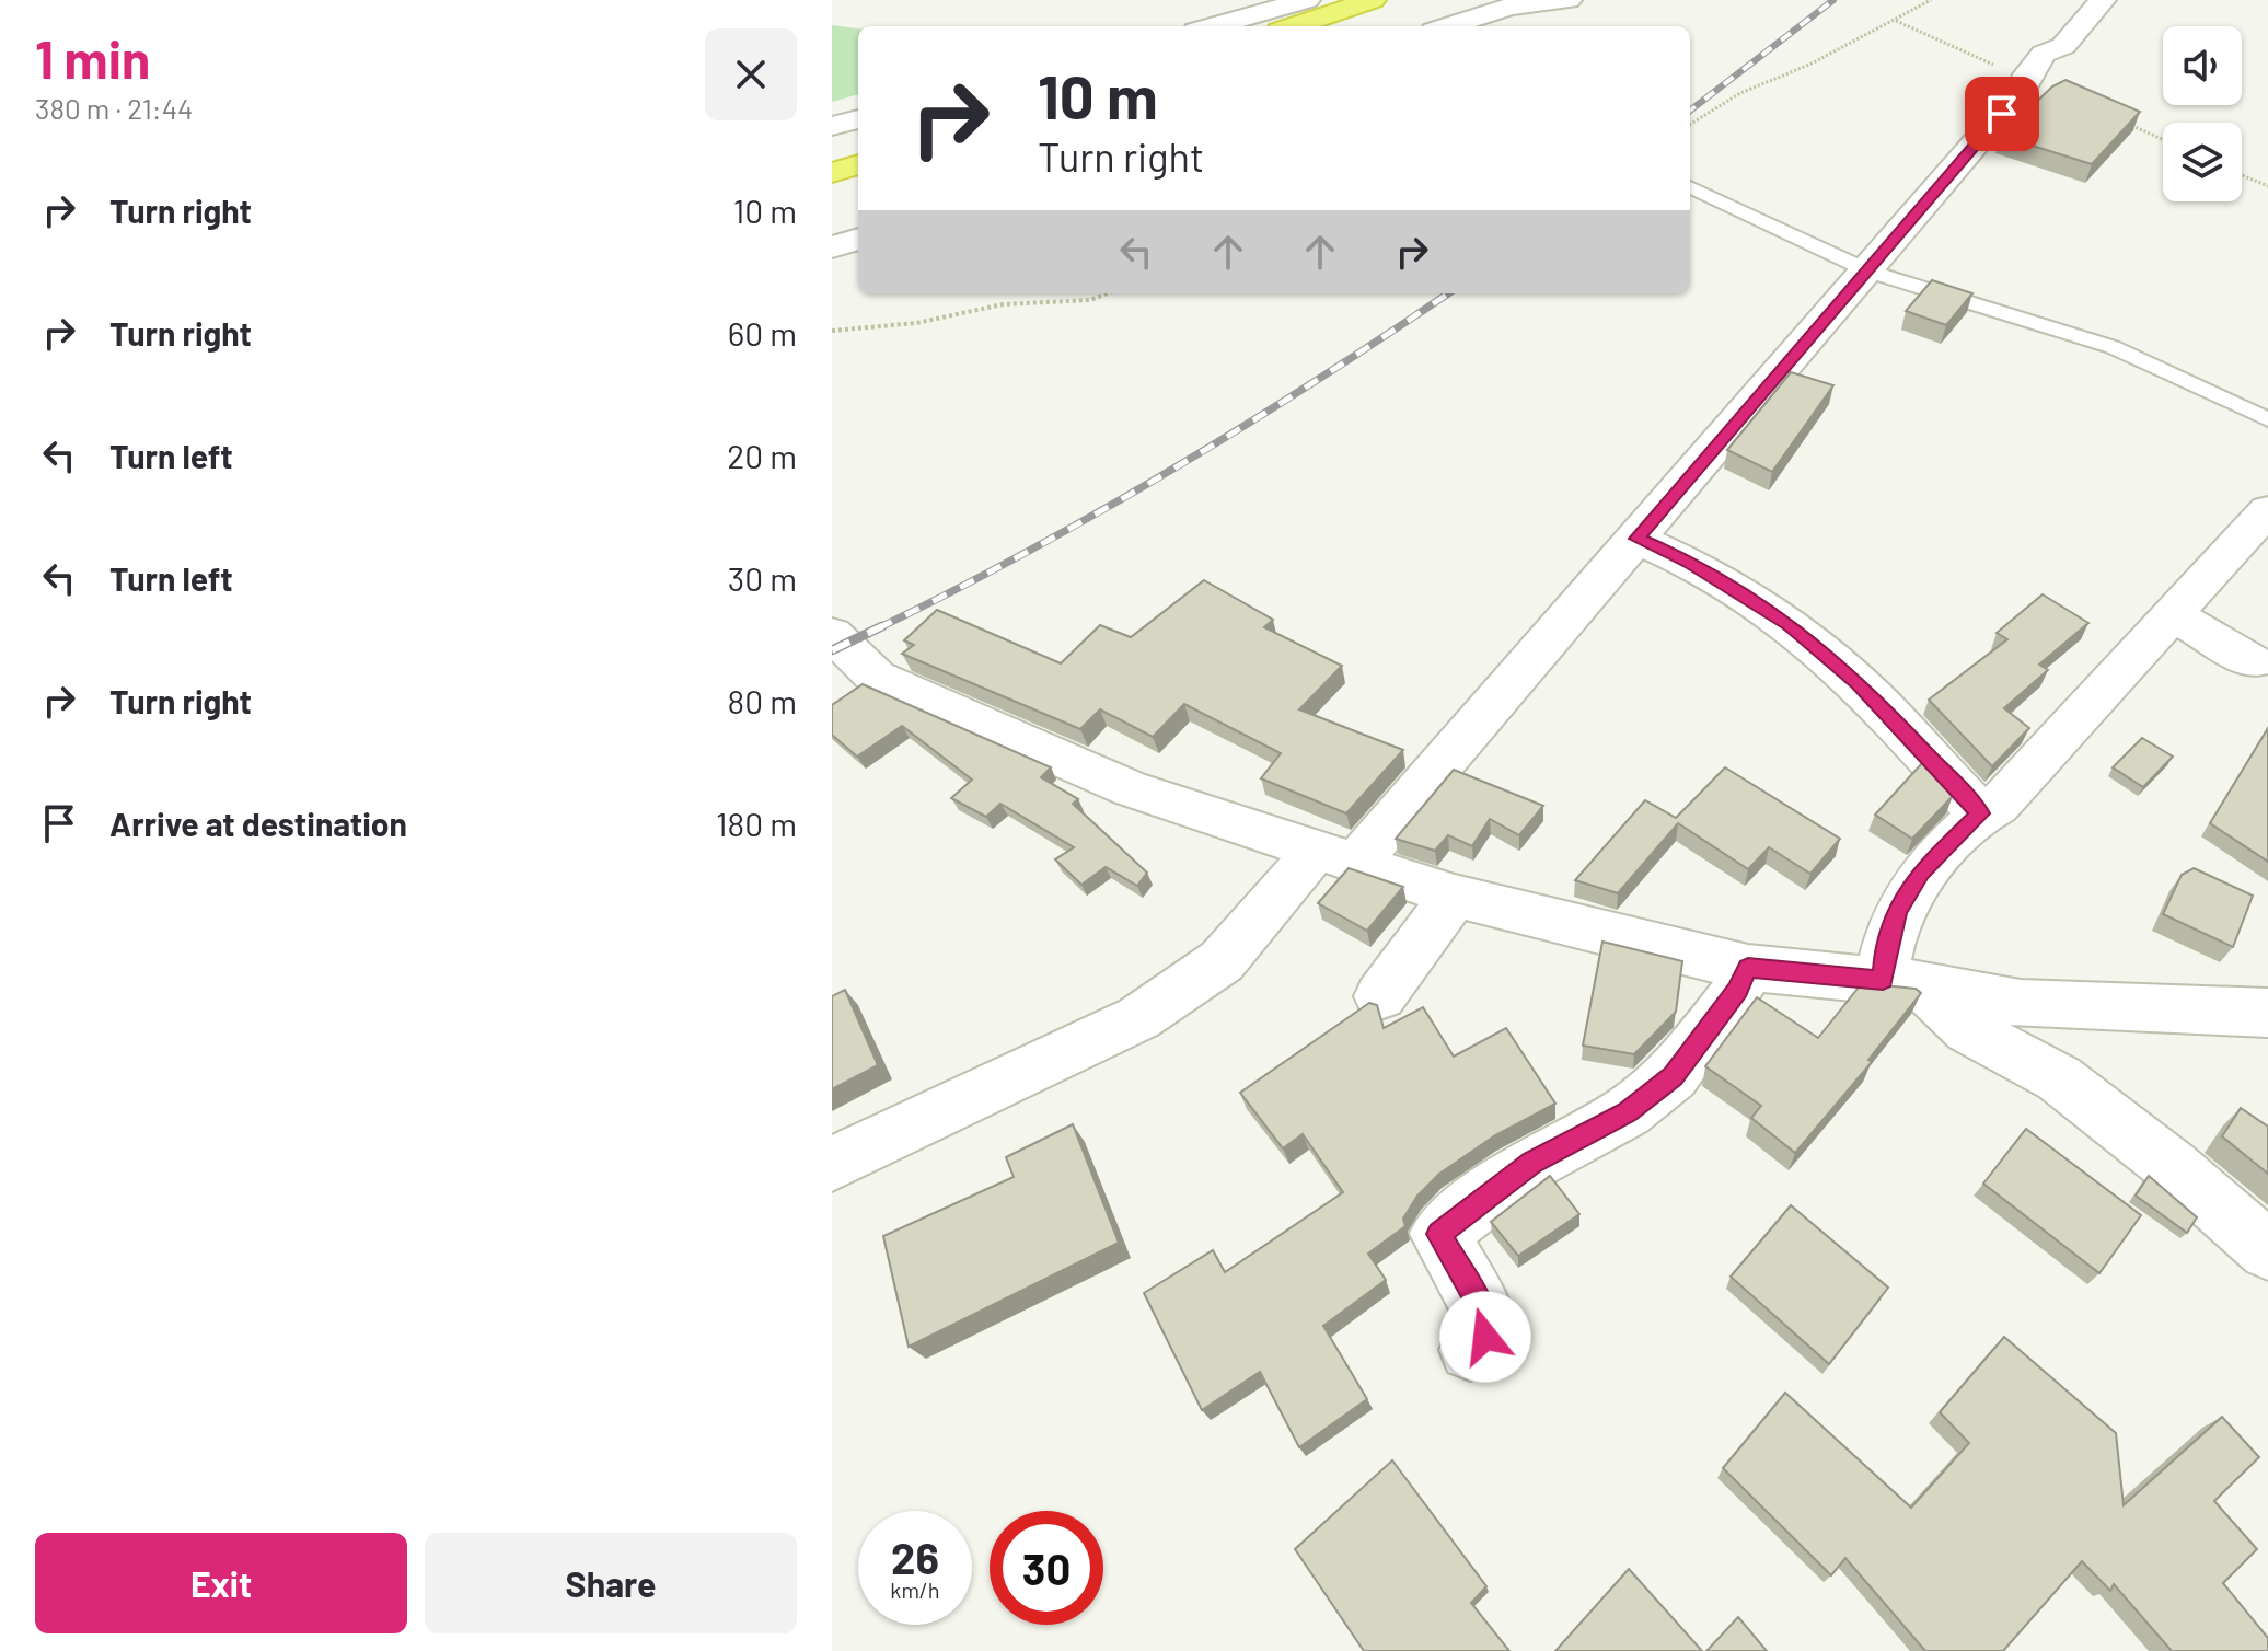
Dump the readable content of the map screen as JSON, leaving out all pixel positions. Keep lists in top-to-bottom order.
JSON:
{
  "page": {
    "heading": ["1 min", "380 m · 21:44"],
    "turn": ["10 m", "Turn right"],
    "list": [
      {
        "name": "Turn right",
        "value": "10 m"
      },
      {
        "name": "Turn right",
        "value": "60 m"
      },
      {
        "name": "Turn left",
        "value": "20 m"
      },
      {
        "name": "Turn left",
        "value": "30 m"
      },
      {
        "name": "Turn right",
        "value": "80 m"
      },
      {
        "name": "Arrive at destination",
        "value": "180 m"
      }
    ],
    "speed": "26 km/h",
    "limit": "30",
    "buttons": ["Exit", "Share"]
  }
}
